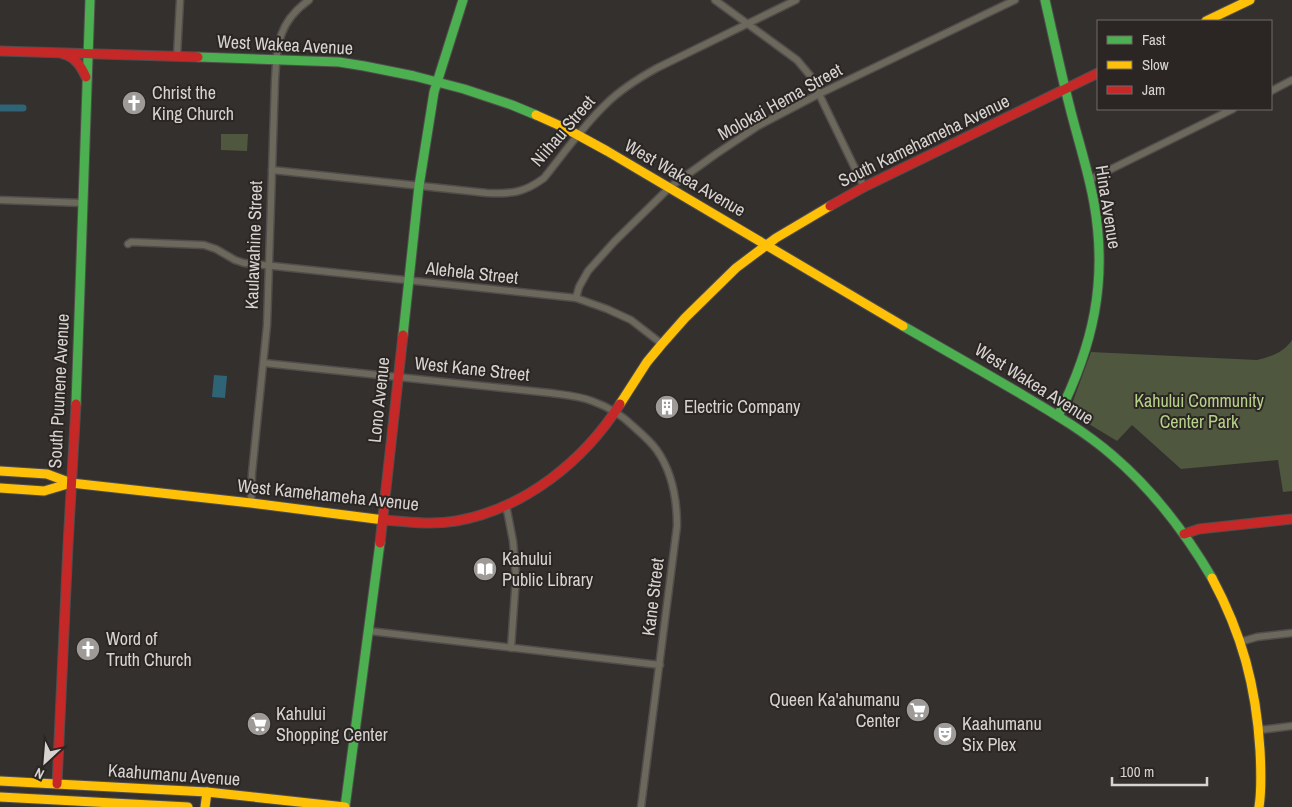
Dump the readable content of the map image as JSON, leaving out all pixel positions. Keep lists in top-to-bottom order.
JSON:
{
  "streets": {
    "street": [
      "West Wakea Avenue",
      "Molokai Hema Street",
      "Niihau Street",
      "South Kamehameha Avenue",
      "Hina Avenue",
      "Kaulawahine Street",
      "Alehela Street",
      "West Kane Street",
      "South Puunene Avenue",
      "Lono Avenue",
      "West Kamehameha Avenue",
      "Kane Street",
      "Kaahumanu Avenue"
    ]
  },
  "crossings": [
    ["West Wakea Avenue", "Molokai Hema Street"],
    ["West Wakea Avenue", "Niihau Street"],
    ["West Wakea Avenue", "South Kamehameha Avenue"],
    ["West Wakea Avenue", "Hina Avenue"],
    ["West Wakea Avenue", "Kaulawahine Street"],
    ["West Wakea Avenue", "South Puunene Avenue"],
    ["West Wakea Avenue", "Lono Avenue"],
    ["West Wakea Avenue", "West Kamehameha Avenue"],
    ["Molokai Hema Street", "Alehela Street"],
    ["Niihau Street", "Kaulawahine Street"],
    ["Niihau Street", "Lono Avenue"],
    ["South Kamehameha Avenue", "Hina Avenue"],
    ["South Kamehameha Avenue", "West Kamehameha Avenue"],
    ["Kaulawahine Street", "Alehela Street"],
    ["Kaulawahine Street", "West Kane Street"],
    ["Kaulawahine Street", "West Kamehameha Avenue"],
    ["Alehela Street", "Lono Avenue"],
    ["Alehela Street", "West Kamehameha Avenue"],
    ["West Kane Street", "Lono Avenue"],
    ["West Kane Street", "West Kamehameha Avenue"],
    ["West Kane Street", "Kane Street"],
    ["South Puunene Avenue", "West Kamehameha Avenue"],
    ["South Puunene Avenue", "Kaahumanu Avenue"],
    ["Lono Avenue", "West Kamehameha Avenue"],
    ["Lono Avenue", "Kaahumanu Avenue"],
    ["West Kamehameha Avenue", "Kane Street"]
  ],
  "parks": ["Kahului Community Center Park"],
  "places": {
    "church": ["Christ the King Church", "Word of Truth Church"],
    "building": ["Electric Company"],
    "library": ["Kahului Public Library"],
    "supermarket": ["Queen Ka'ahumanu Center", "Kahului Shopping Center"],
    "theatre": ["Kaahumanu Six Plex"]
  },
  "legend": ["Fast", "Slow", "Jam"],
  "scale_bar": "100 m",
  "north": "bottom left"
}
